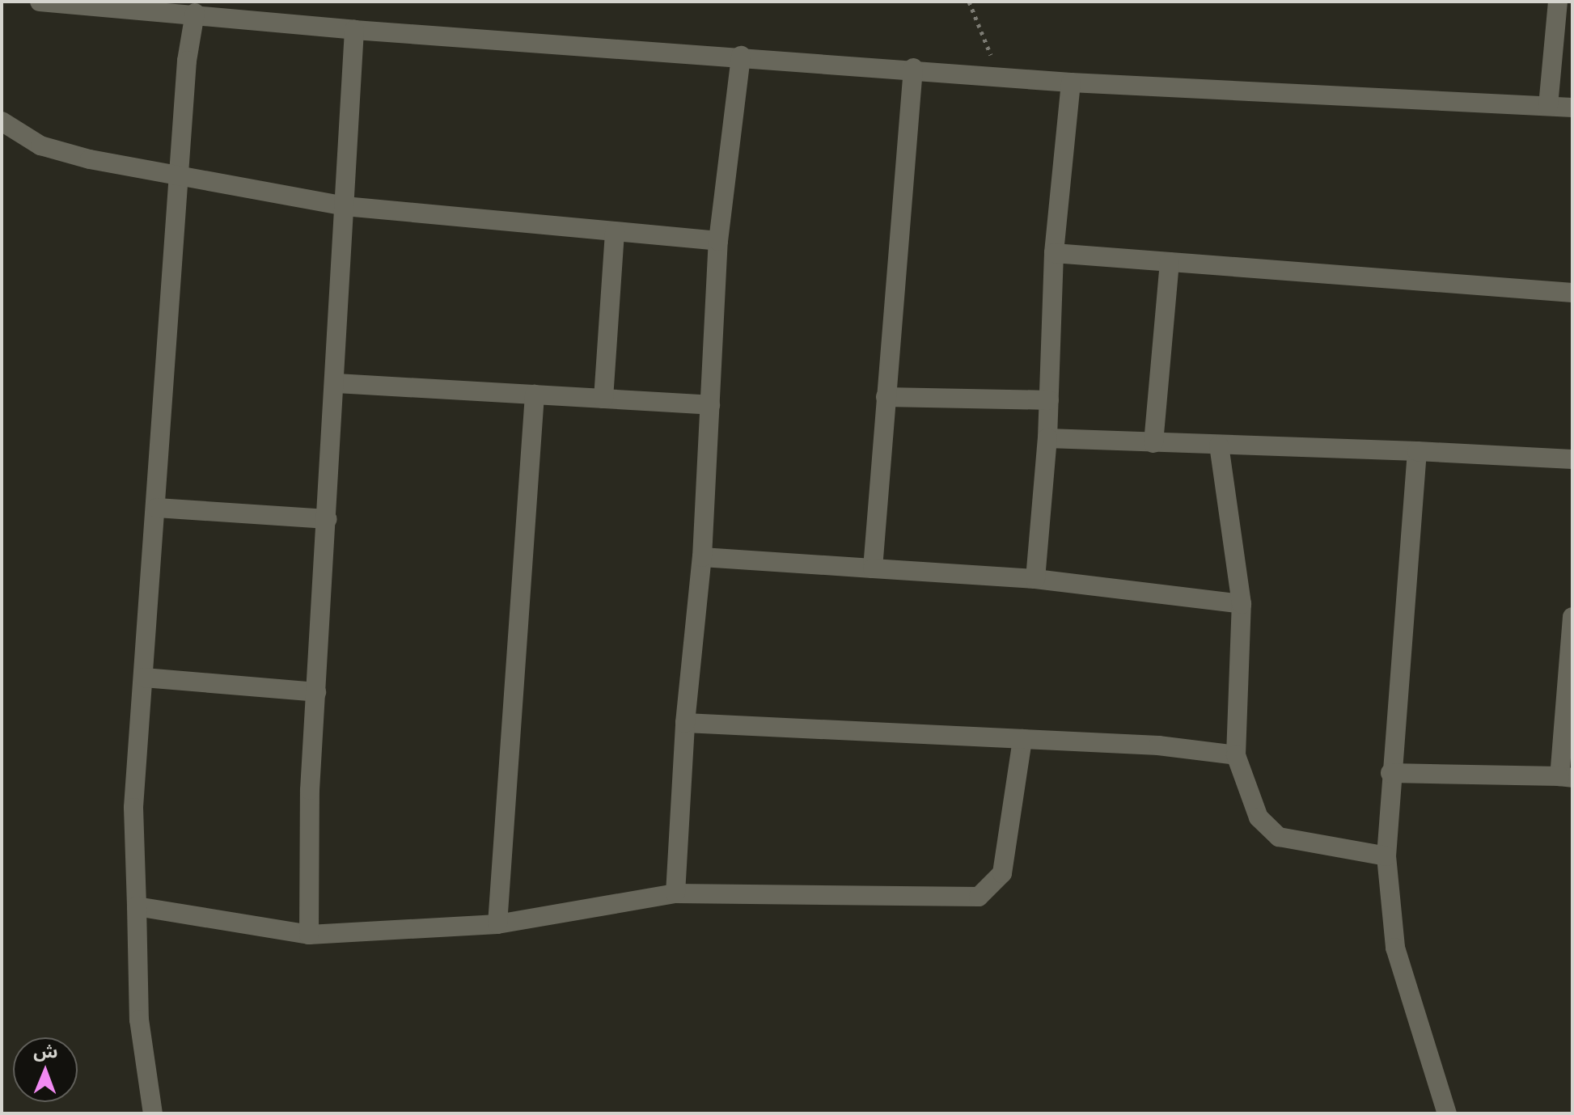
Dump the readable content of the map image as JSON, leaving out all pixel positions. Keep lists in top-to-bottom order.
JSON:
{
  "north": "top"
}
